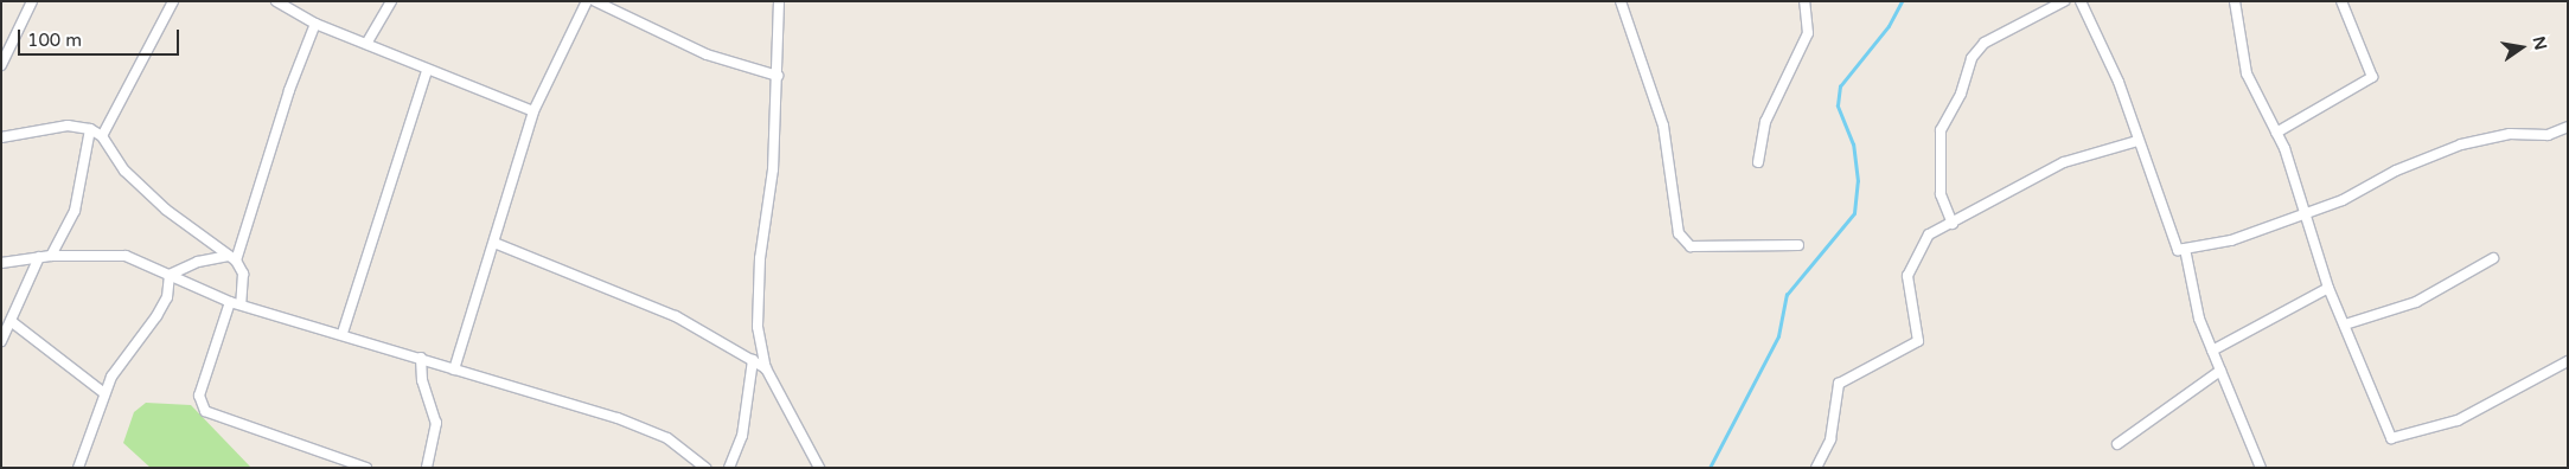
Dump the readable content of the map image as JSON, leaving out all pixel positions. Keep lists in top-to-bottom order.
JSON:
{
  "scale_bar": "100 m",
  "north": "right"
}
